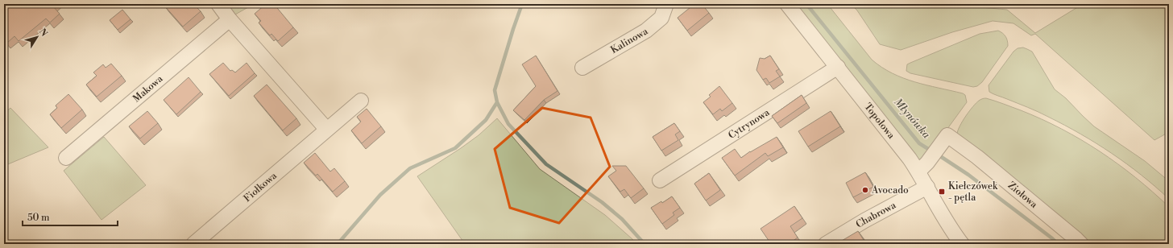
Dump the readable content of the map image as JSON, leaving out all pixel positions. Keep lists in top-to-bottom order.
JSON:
{
  "streets": {
    "street": [
      "Kalinowa",
      "Makowa",
      "Topolowa",
      "Cytrynowa",
      "Fiołkowa",
      "Ziołowa",
      "Chabrowa"
    ]
  },
  "crossings": [
    ["Topolowa", "Cytrynowa"],
    ["Topolowa", "Ziołowa"],
    ["Topolowa", "Chabrowa"]
  ],
  "water": ["Młynówka"],
  "places": {
    "other": ["Avocado"],
    "transit": ["Kiełczówek - pętla"]
  },
  "scale_bar": "50 m",
  "north": "top right"
}
